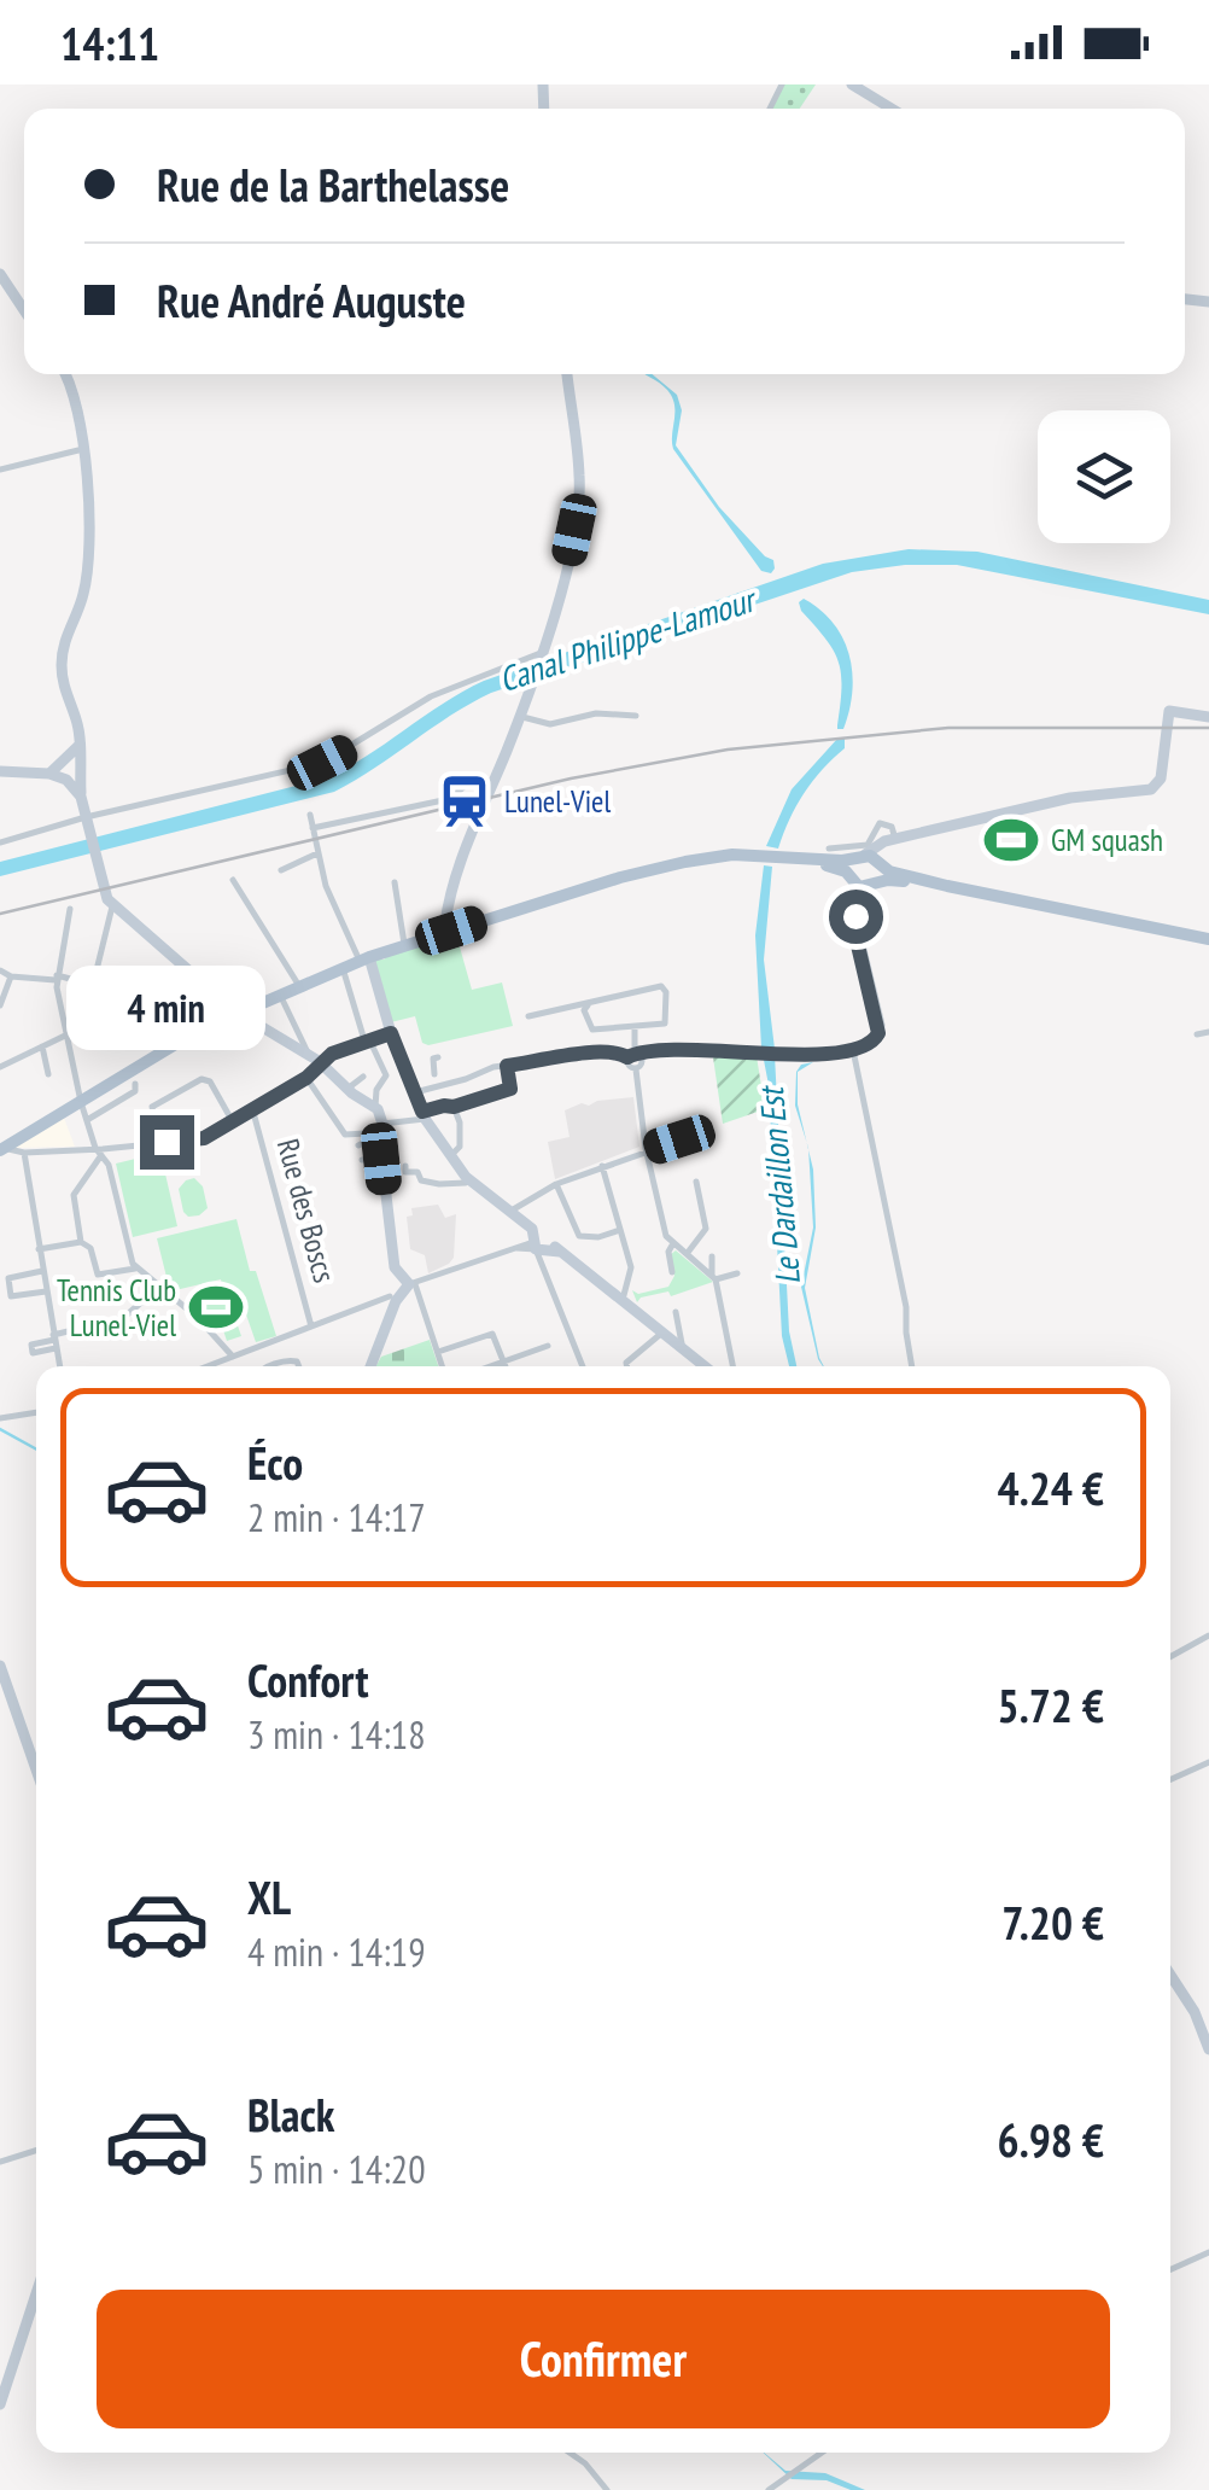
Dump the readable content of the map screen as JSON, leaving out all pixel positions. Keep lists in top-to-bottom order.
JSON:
{
  "streets": {
    "street": ["Rue des Boscs"]
  },
  "water": ["Canal Philippe-Lamour", "Le Dardaillon Est"],
  "places": {
    "station": ["Lunel-Viel"],
    "sports": ["GM squash", "Tennis Club Lunel-Viel"]
  },
  "page": {
    "status": "14:11",
    "banner": ["Rue de la Barthelasse", "Rue André Auguste"],
    "bubble": "4 min",
    "list": [
      {
        "name": "Éco",
        "note": "2 min · 14:17",
        "value": "4.24 €"
      },
      {
        "name": "Confort",
        "note": "3 min · 14:18",
        "value": "5.72 €"
      },
      {
        "name": "XL",
        "note": "4 min · 14:19",
        "value": "7.20 €"
      },
      {
        "name": "Black",
        "note": "5 min · 14:20",
        "value": "6.98 €"
      }
    ],
    "buttons": "Confirmer"
  }
}
